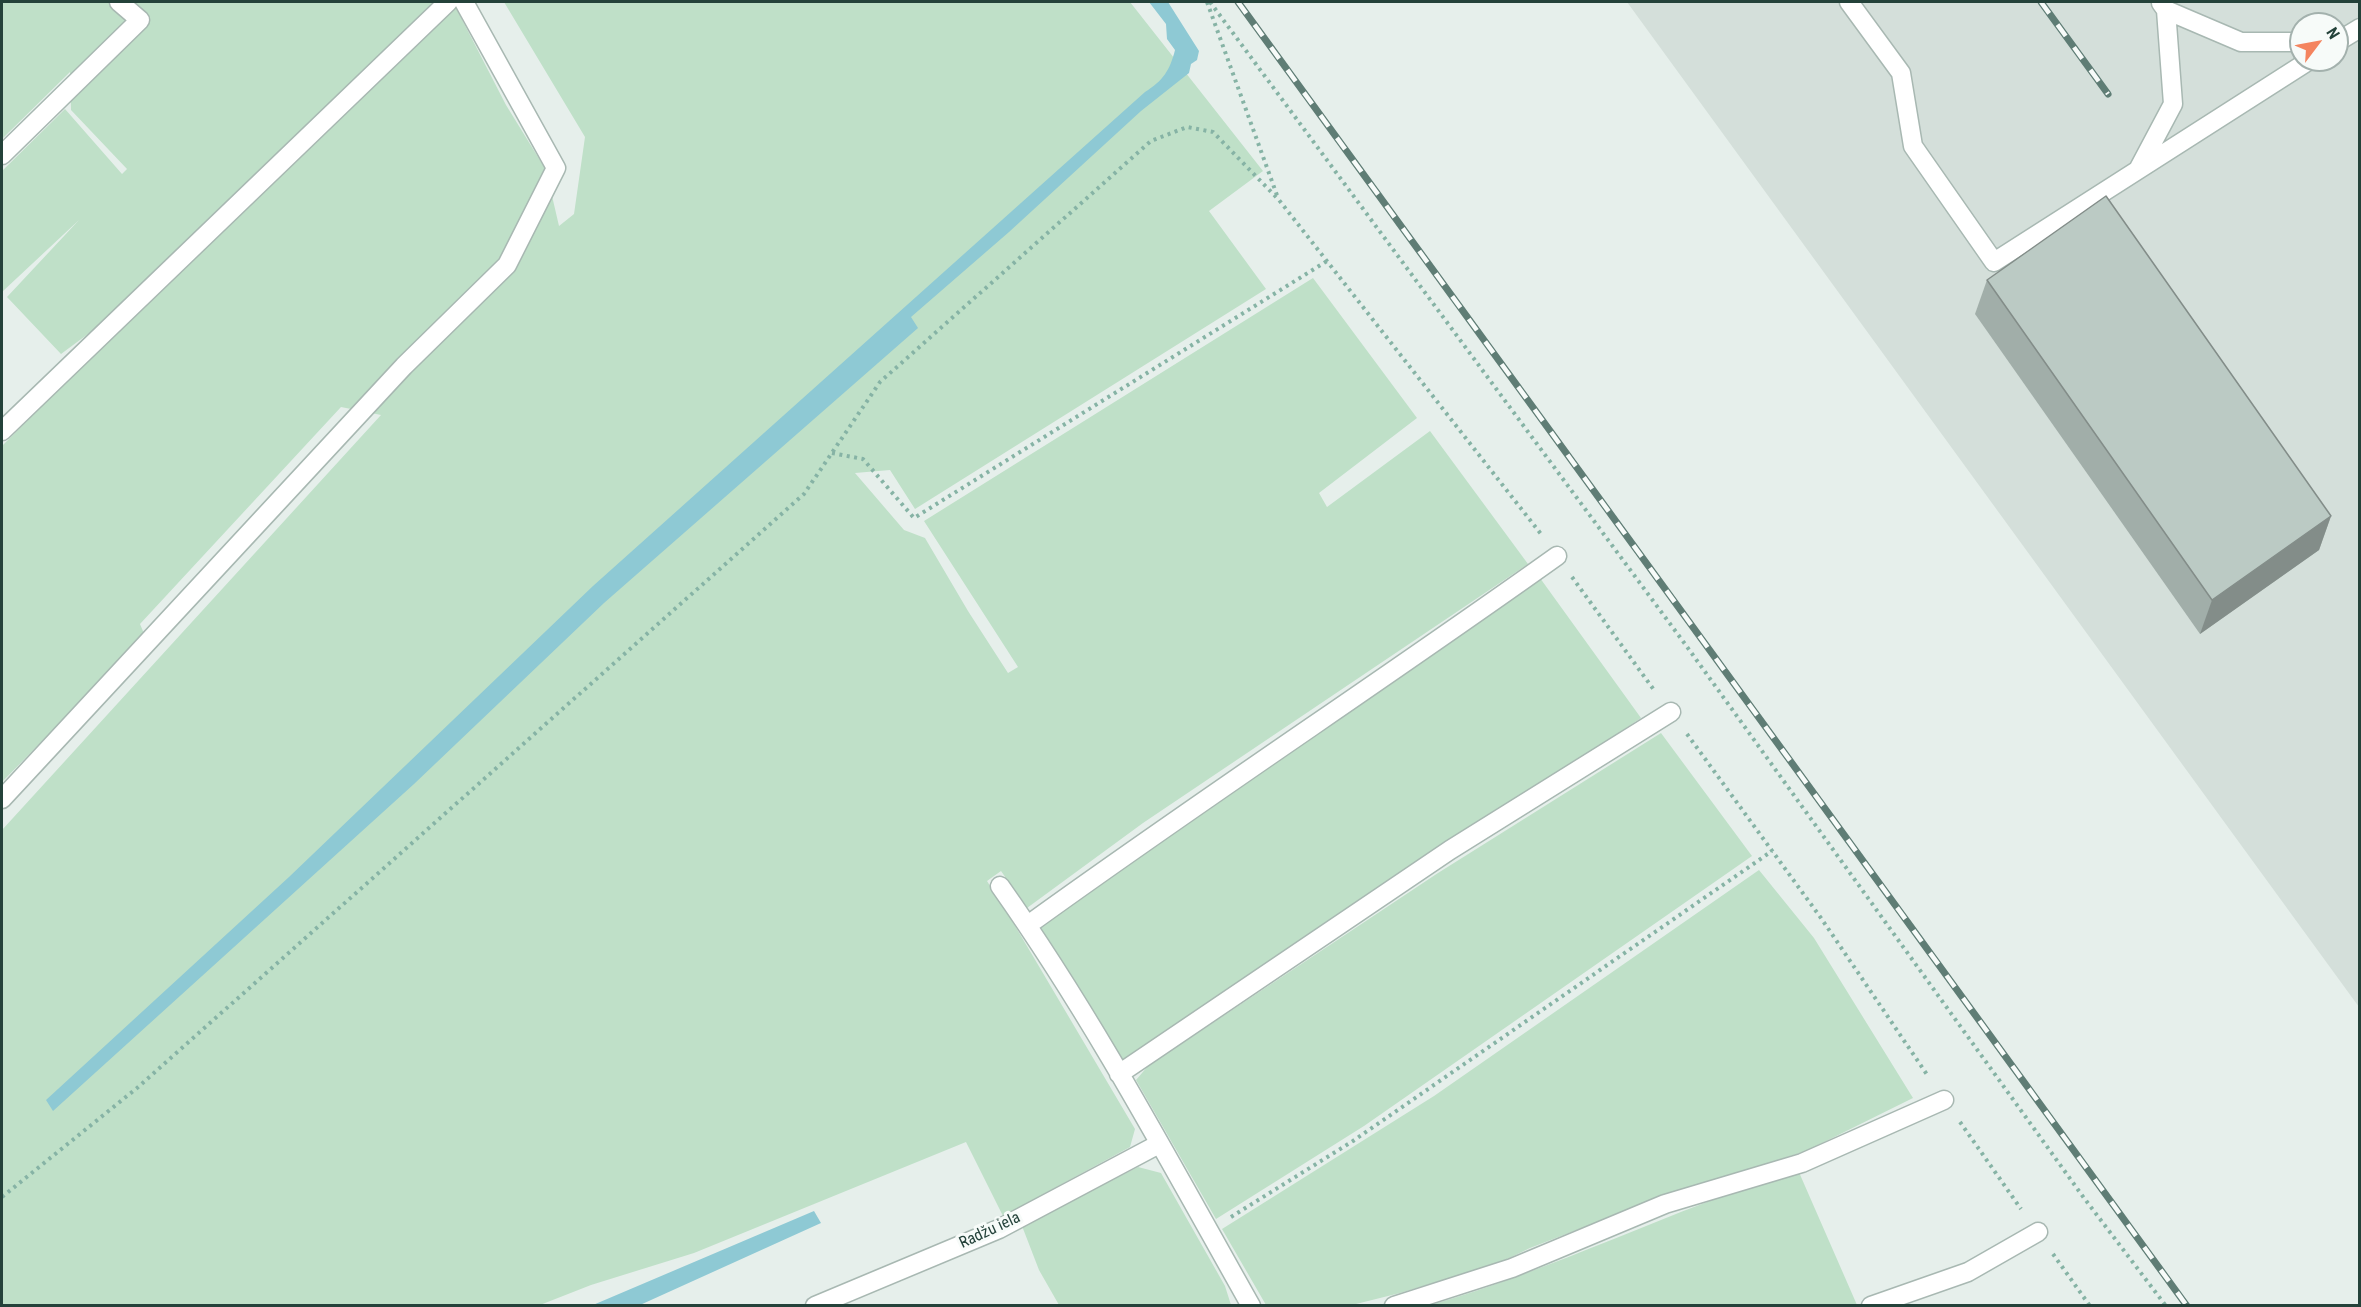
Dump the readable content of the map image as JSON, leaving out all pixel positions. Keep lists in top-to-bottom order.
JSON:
{
  "streets": {
    "lane": ["Radžu iela"]
  },
  "north": "top right"
}
